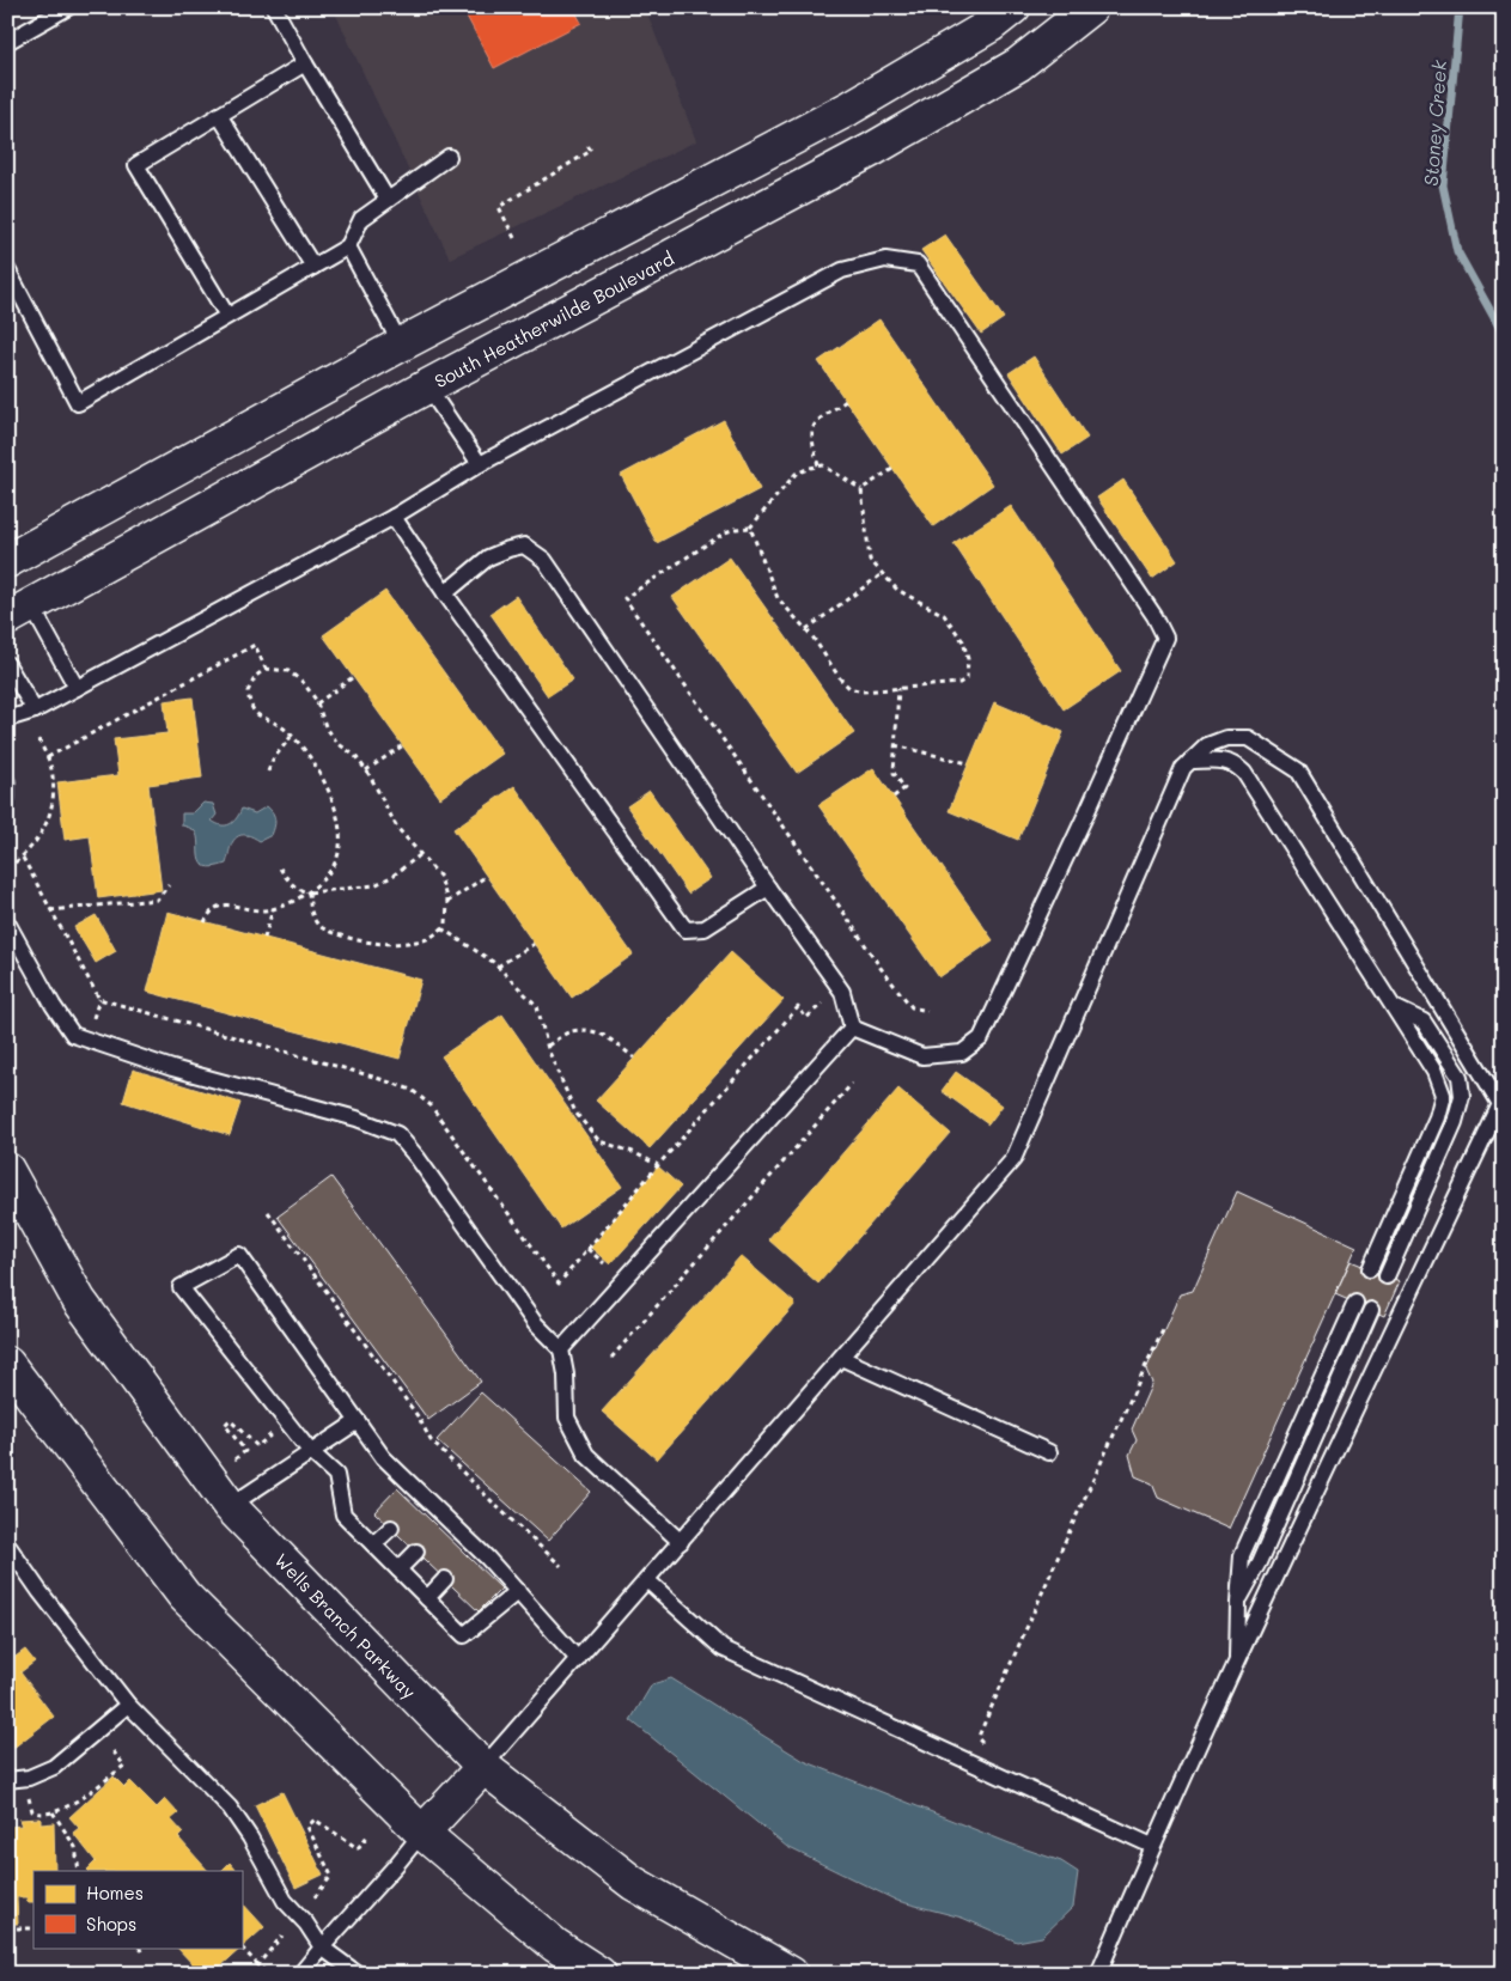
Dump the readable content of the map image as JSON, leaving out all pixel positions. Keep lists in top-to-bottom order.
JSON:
{
  "streets": {
    "main road": ["South Heatherwilde Boulevard", "Wells Branch Parkway"]
  },
  "water": ["Stoney Creek"],
  "legend": ["Homes", "Shops"]
}
